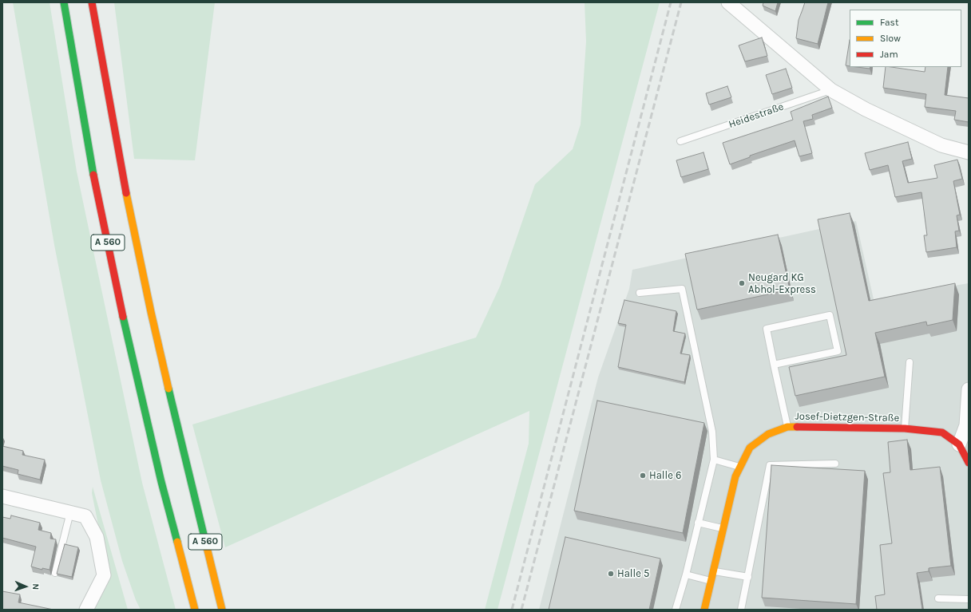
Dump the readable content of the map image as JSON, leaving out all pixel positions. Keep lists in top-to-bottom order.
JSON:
{
  "streets": {
    "main road": ["A 560", "Josef-Dietzgen-Straße"],
    "lane": ["Heidestraße"]
  },
  "places": ["Neugard KG Abhol-Express", "Halle 6", "Halle 5"],
  "legend": ["Fast", "Slow", "Jam"],
  "north": "right"
}
